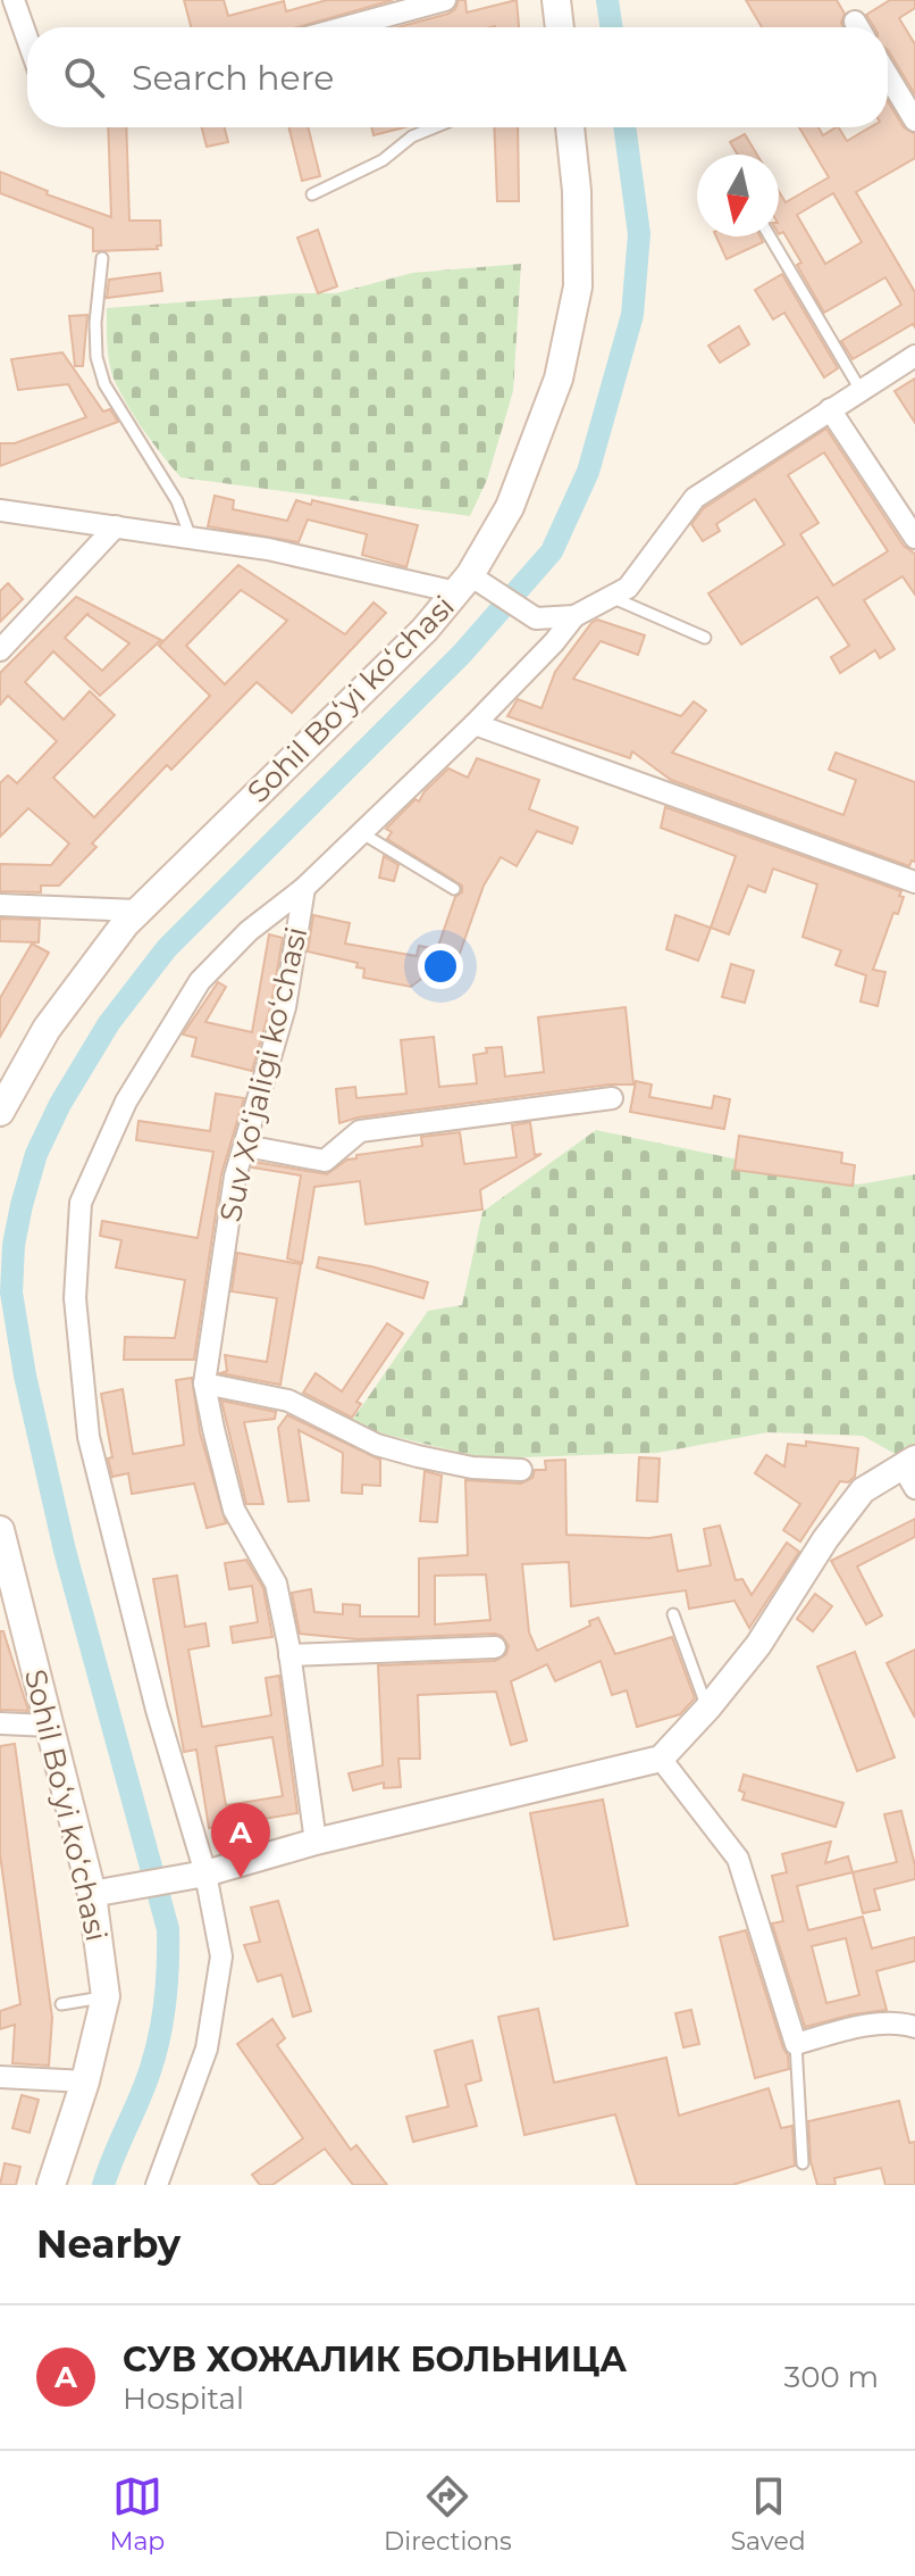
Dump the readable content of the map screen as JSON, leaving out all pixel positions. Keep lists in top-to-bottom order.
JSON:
{
  "streets": {
    "main road": ["Sohil Boʻyi koʻchasi"],
    "street": ["Suv Xoʻjaligi koʻchasi"]
  },
  "north": "bottom",
  "page": {
    "search": "Search here",
    "pins": "A",
    "heading": "Nearby",
    "list": [
      {
        "mark": "A",
        "name": "СУВ ХОЖАЛИК БОЛЬНИЦА",
        "note": "Hospital",
        "value": "300 m"
      }
    ],
    "nav": ["Map", "Directions", "Saved"]
  }
}
